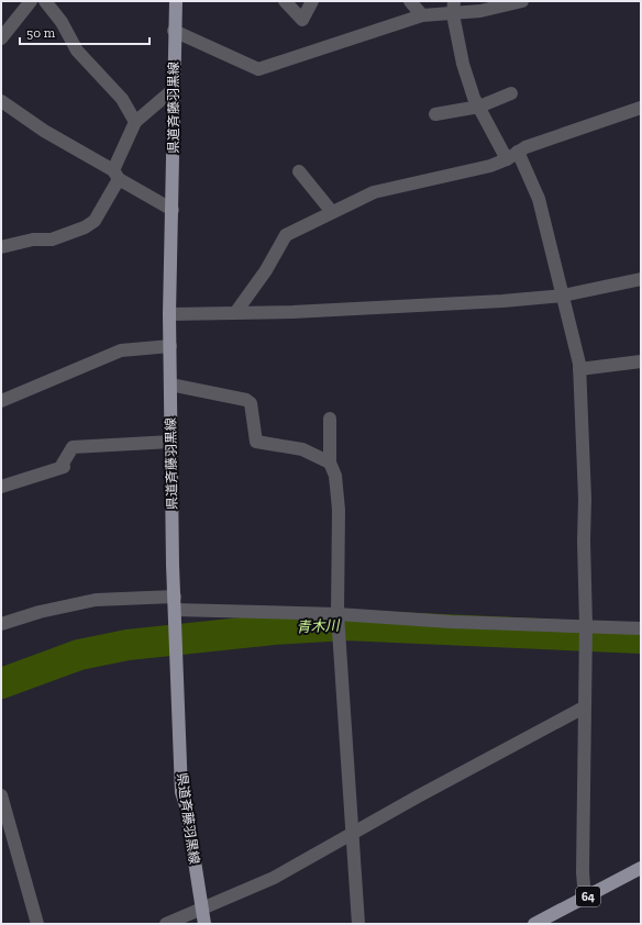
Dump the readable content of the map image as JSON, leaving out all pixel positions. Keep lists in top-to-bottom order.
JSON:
{
  "streets": {
    "main road": ["県道斉藤羽黒線", "64"]
  },
  "water": ["青木川"],
  "scale_bar": "50 m"
}
